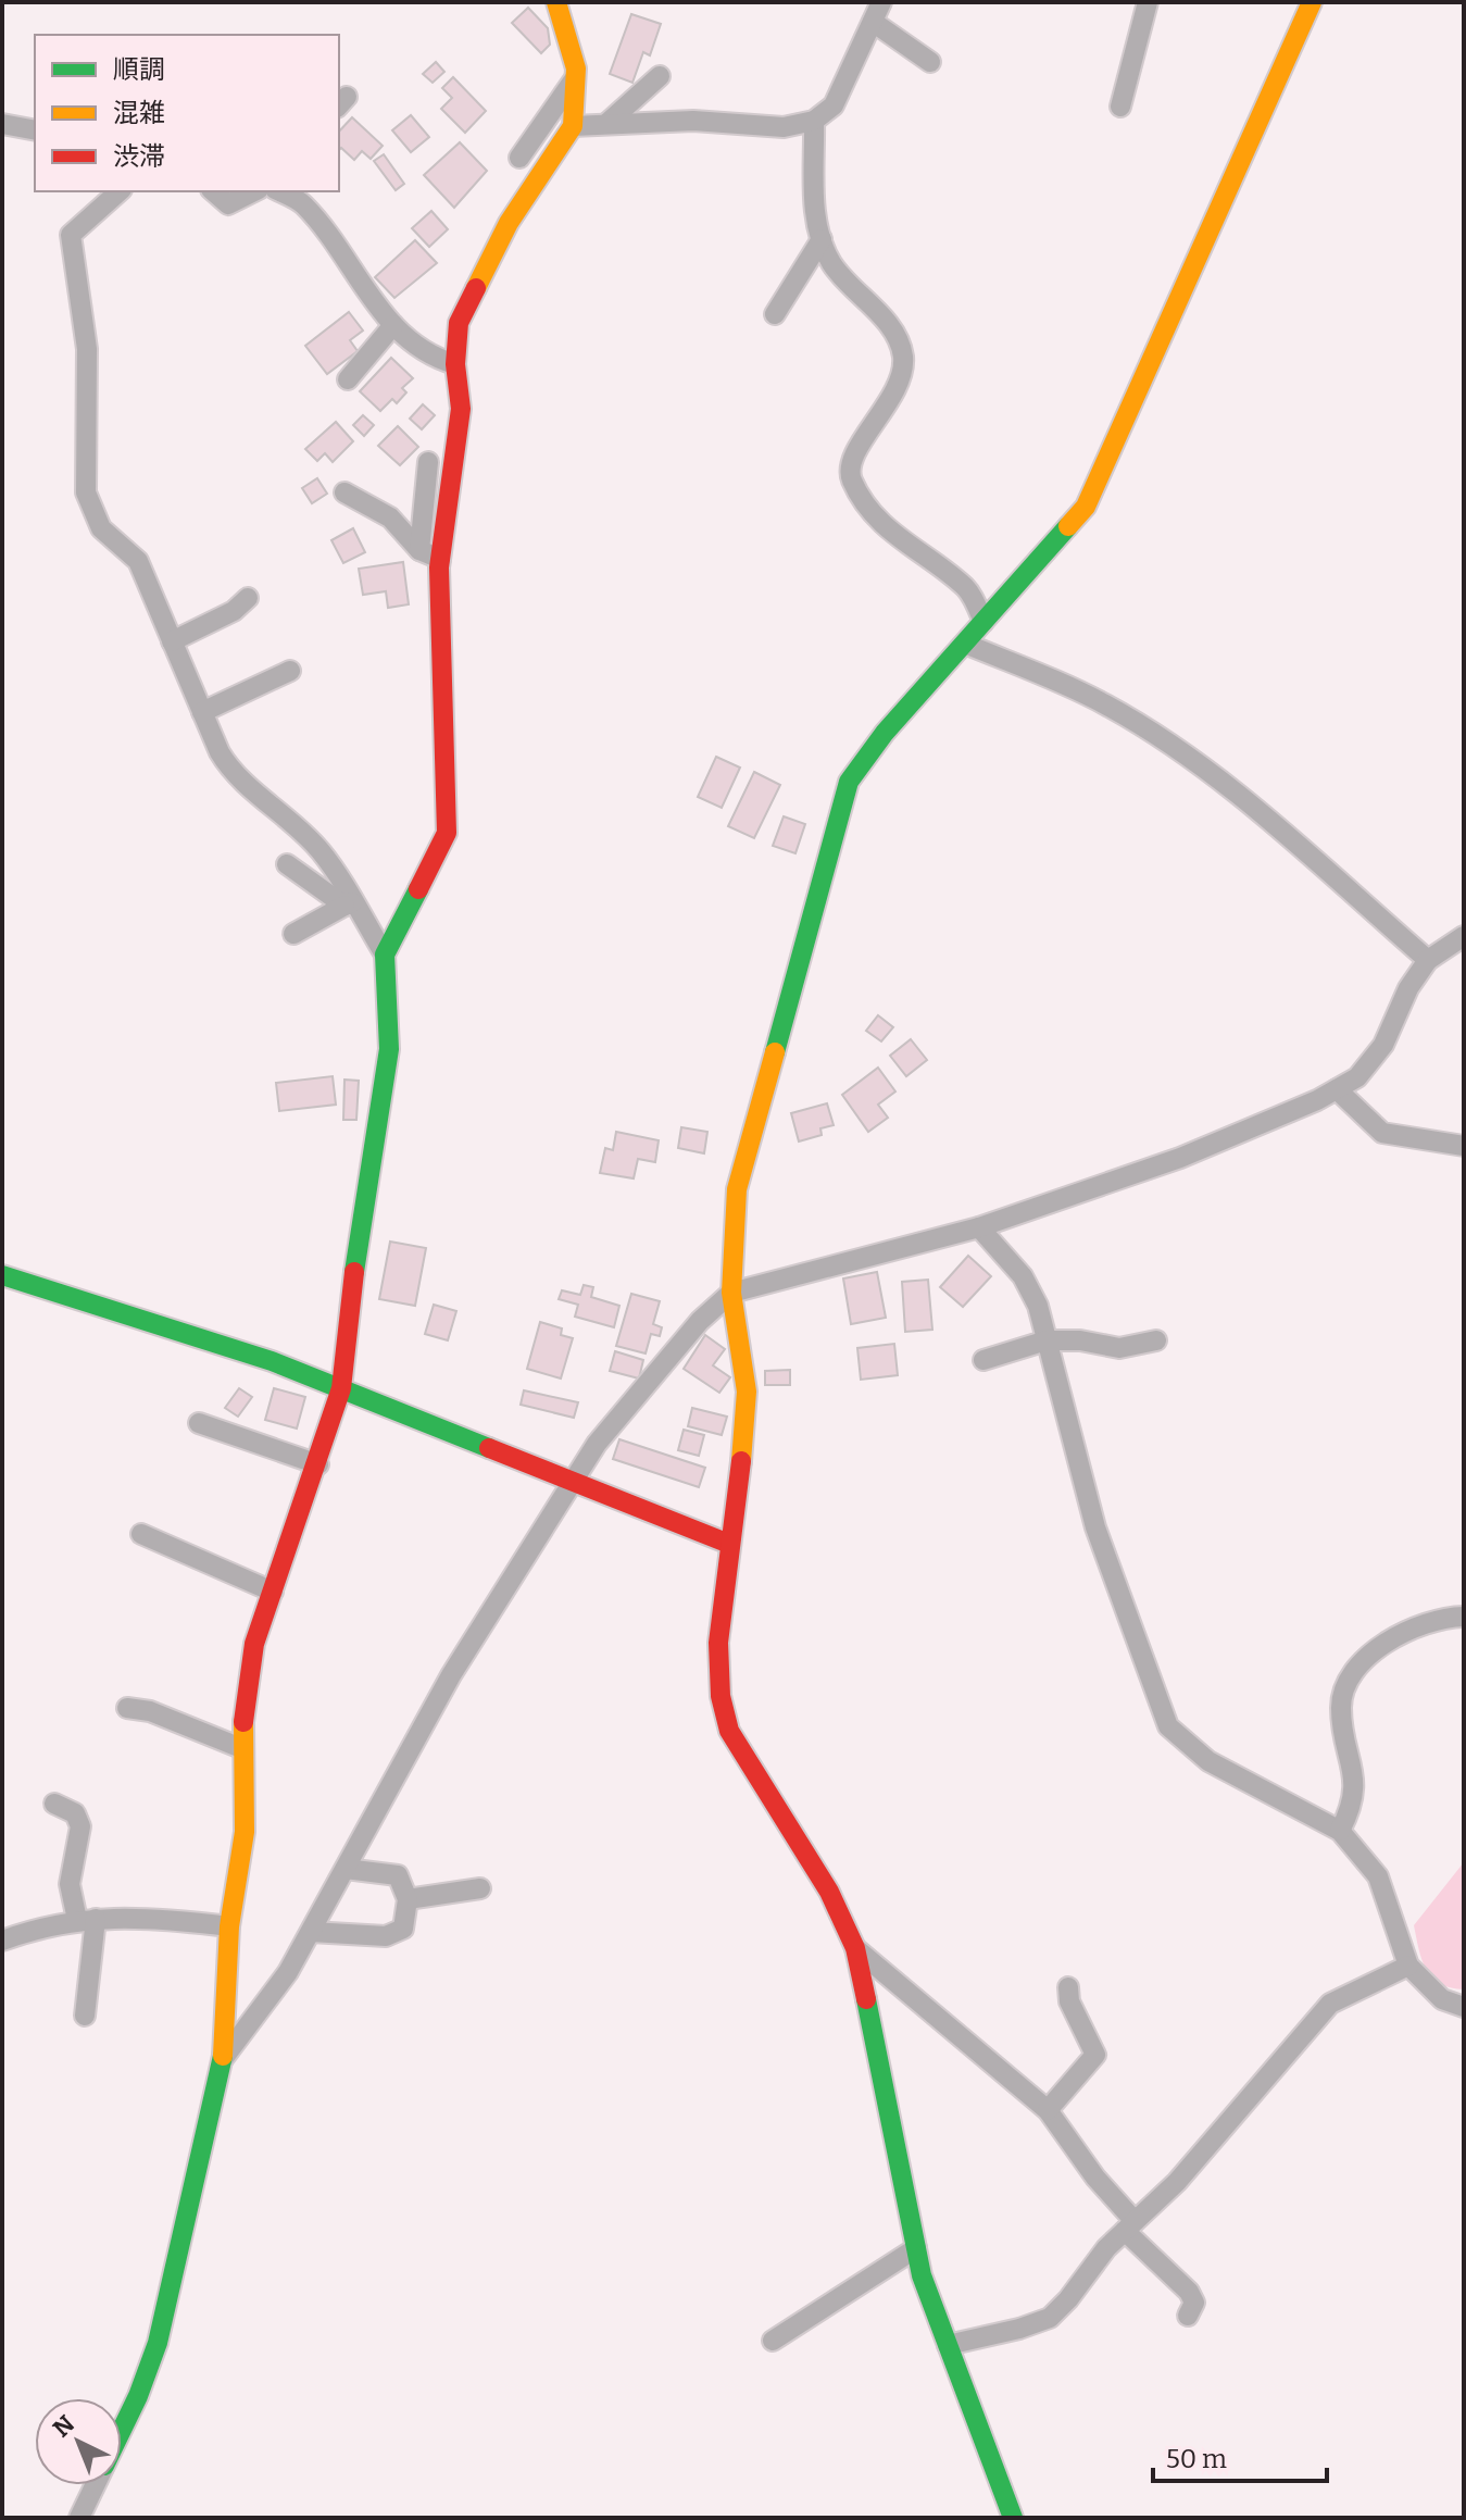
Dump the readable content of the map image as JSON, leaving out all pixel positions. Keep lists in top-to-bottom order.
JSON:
{
  "legend": ["順調", "混雑", "渋滞"],
  "scale_bar": "50 m",
  "north": "top left"
}
